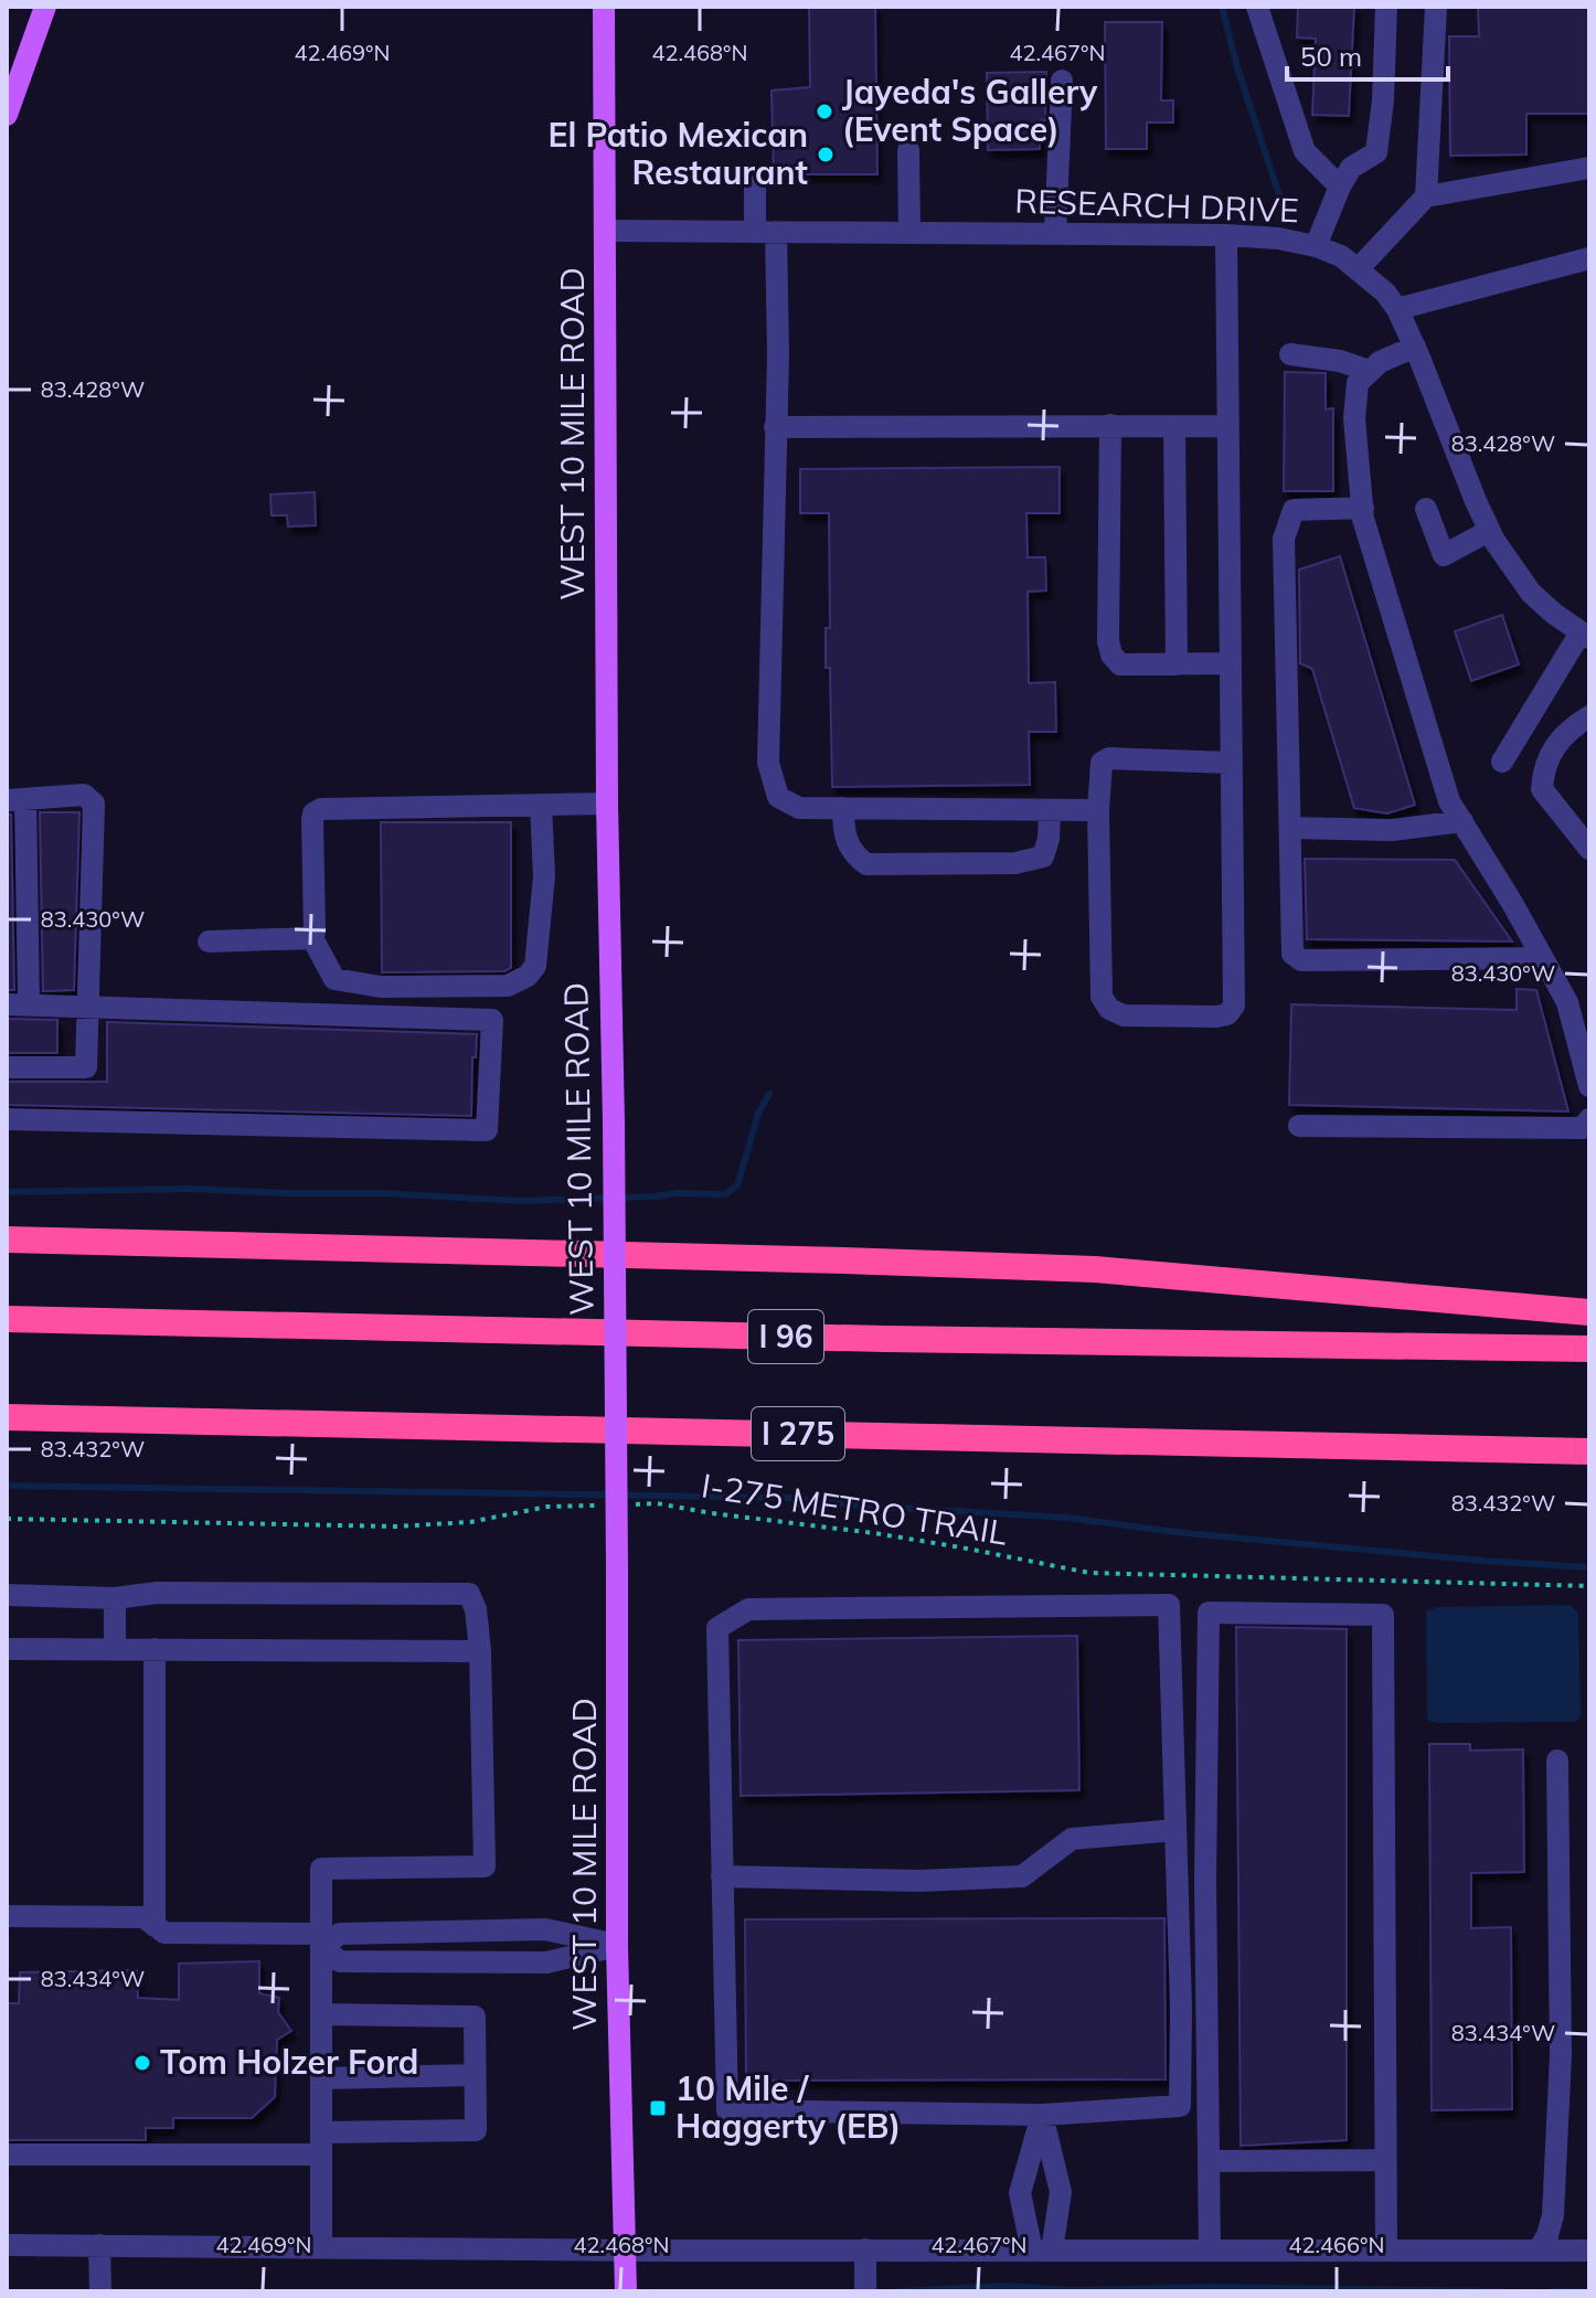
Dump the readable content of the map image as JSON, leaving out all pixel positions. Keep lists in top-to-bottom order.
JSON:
{
  "streets": {
    "highway": ["I 96", "I 275"],
    "main road": ["WEST 10 MILE ROAD"],
    "street": ["RESEARCH DRIVE"],
    "path": ["I-275 METRO TRAIL"]
  },
  "crossings": [
    ["RESEARCH DRIVE", "WEST 10 MILE ROAD"]
  ],
  "places": {
    "other": ["Jayeda's Gallery (Event Space)", "El Patio Mexican Restaurant", "Tom Holzer Ford"],
    "transit": ["10 Mile / Haggerty (EB)"]
  },
  "scale_bar": "50 m",
  "coordinates": [
    "42.469°N",
    "42.468°N",
    "42.467°N",
    "83.428°W",
    "83.430°W",
    "83.432°W",
    "83.434°W",
    "42.466°N"
  ]
}
